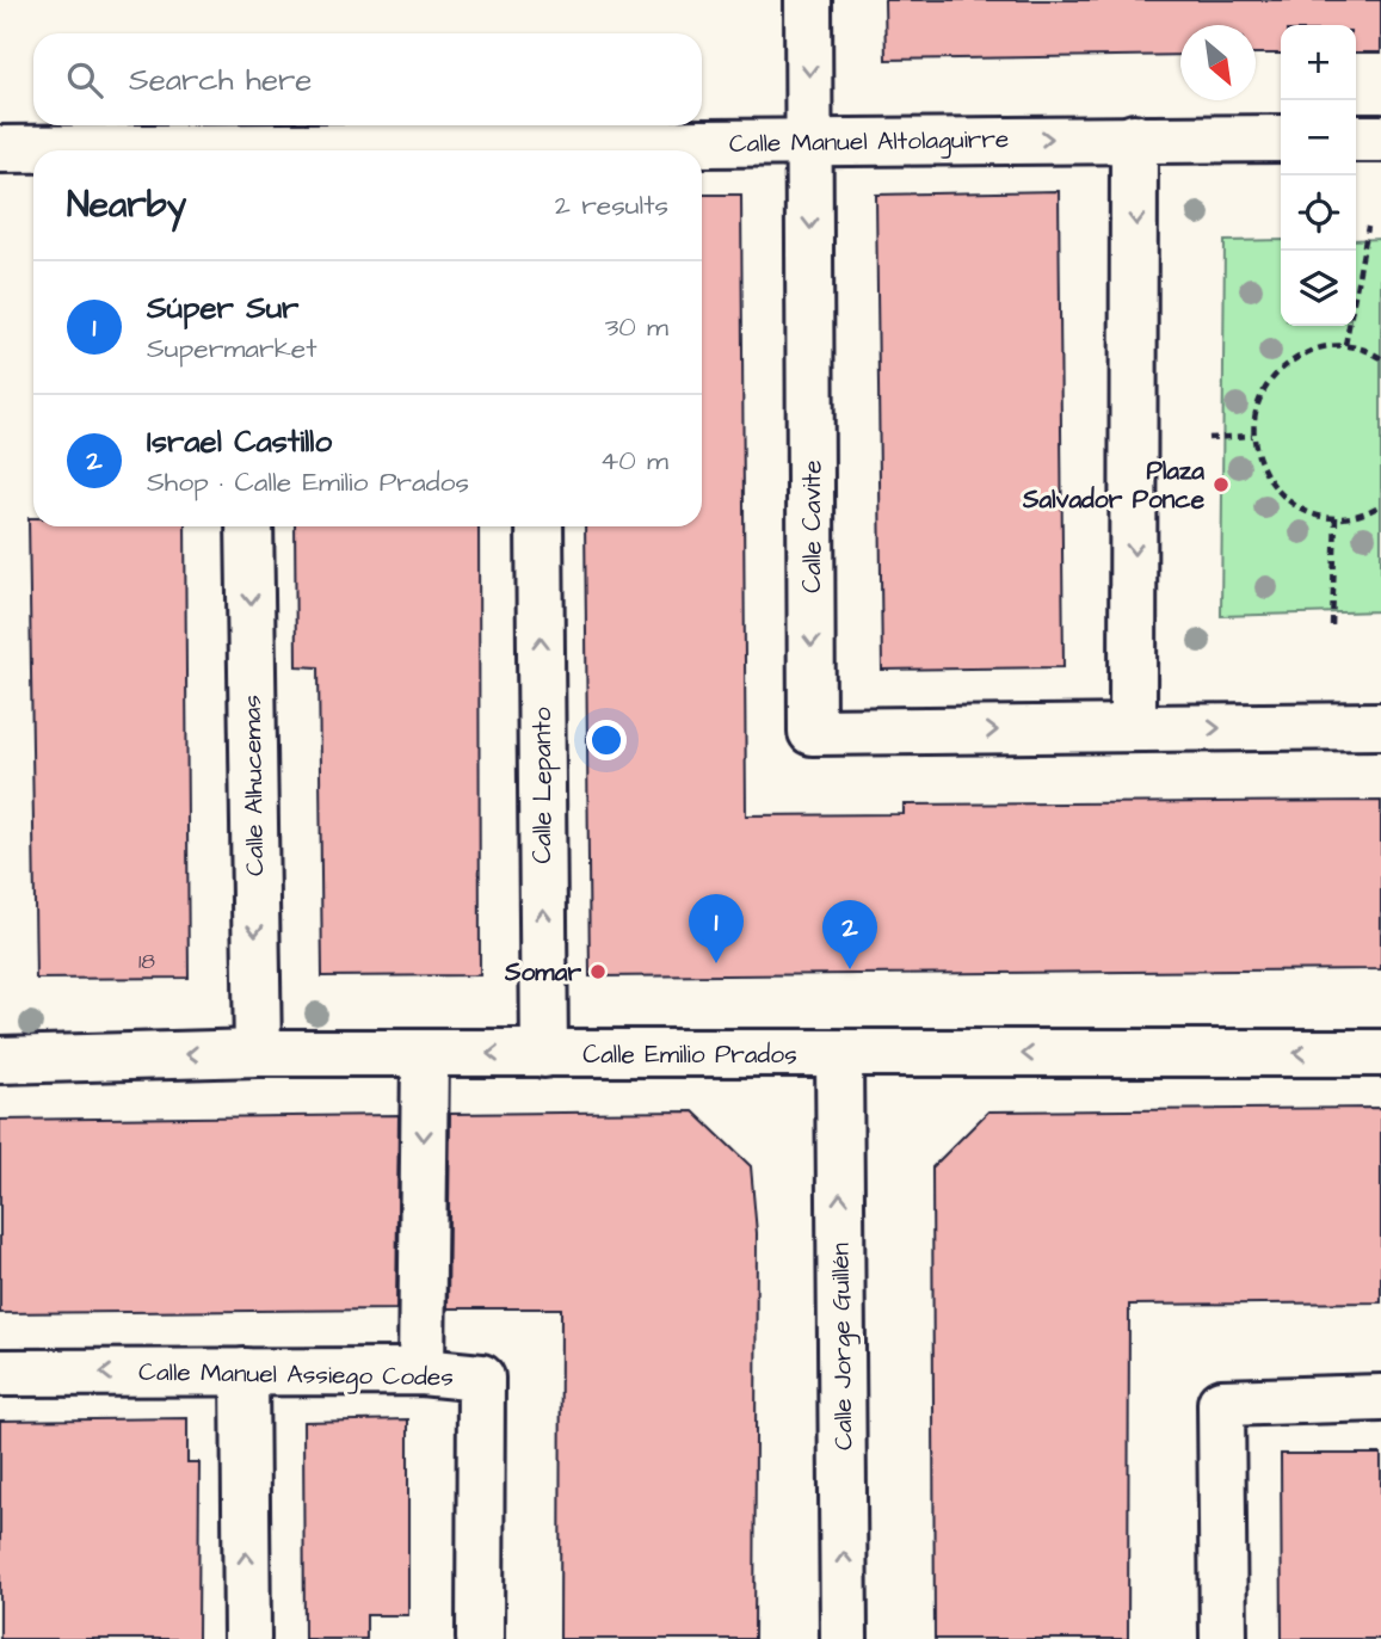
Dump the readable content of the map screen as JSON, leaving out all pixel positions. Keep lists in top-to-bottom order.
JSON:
{
  "streets": {
    "street": [
      "Calle Manuel Altolaguirre",
      "Calle Cavite",
      "Calle Alhucemas",
      "Calle Lepanto",
      "Calle Emilio Prados",
      "Calle Jorge Guillén",
      "Calle Manuel Assiego Codes"
    ]
  },
  "crossings": [
    ["Calle Manuel Altolaguirre", "Calle Cavite"],
    ["Calle Alhucemas", "Calle Emilio Prados"],
    ["Calle Lepanto", "Calle Emilio Prados"],
    ["Calle Emilio Prados", "Calle Jorge Guillén"]
  ],
  "one_way": [
    "Calle Manuel Altolaguirre",
    "Calle Alhucemas",
    "Calle Lepanto",
    "Calle Emilio Prados",
    "Calle Jorge Guillén"
  ],
  "places": ["Plaza Salvador Ponce", "Somar"],
  "house_numbers": ["18"],
  "north": "bottom right",
  "page": {
    "map_buttons": ["+", "−"],
    "search": "Search here",
    "heading": ["Nearby", "2 results"],
    "list": [
      {
        "mark": "1",
        "name": "Súper Sur",
        "note": "Supermarket",
        "value": "30 m"
      },
      {
        "mark": "2",
        "name": "Israel Castillo",
        "note": "Shop · Calle Emilio Prados",
        "value": "40 m"
      }
    ],
    "pins": ["1", "2"]
  }
}
